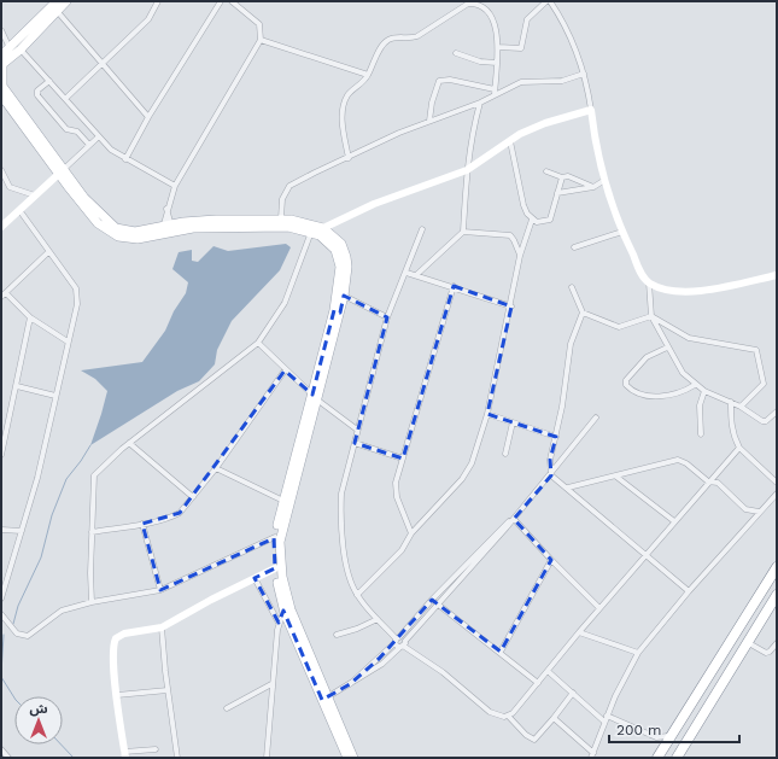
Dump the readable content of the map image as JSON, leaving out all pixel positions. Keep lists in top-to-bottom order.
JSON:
{
  "scale_bar": "200 m",
  "north": "top"
}
